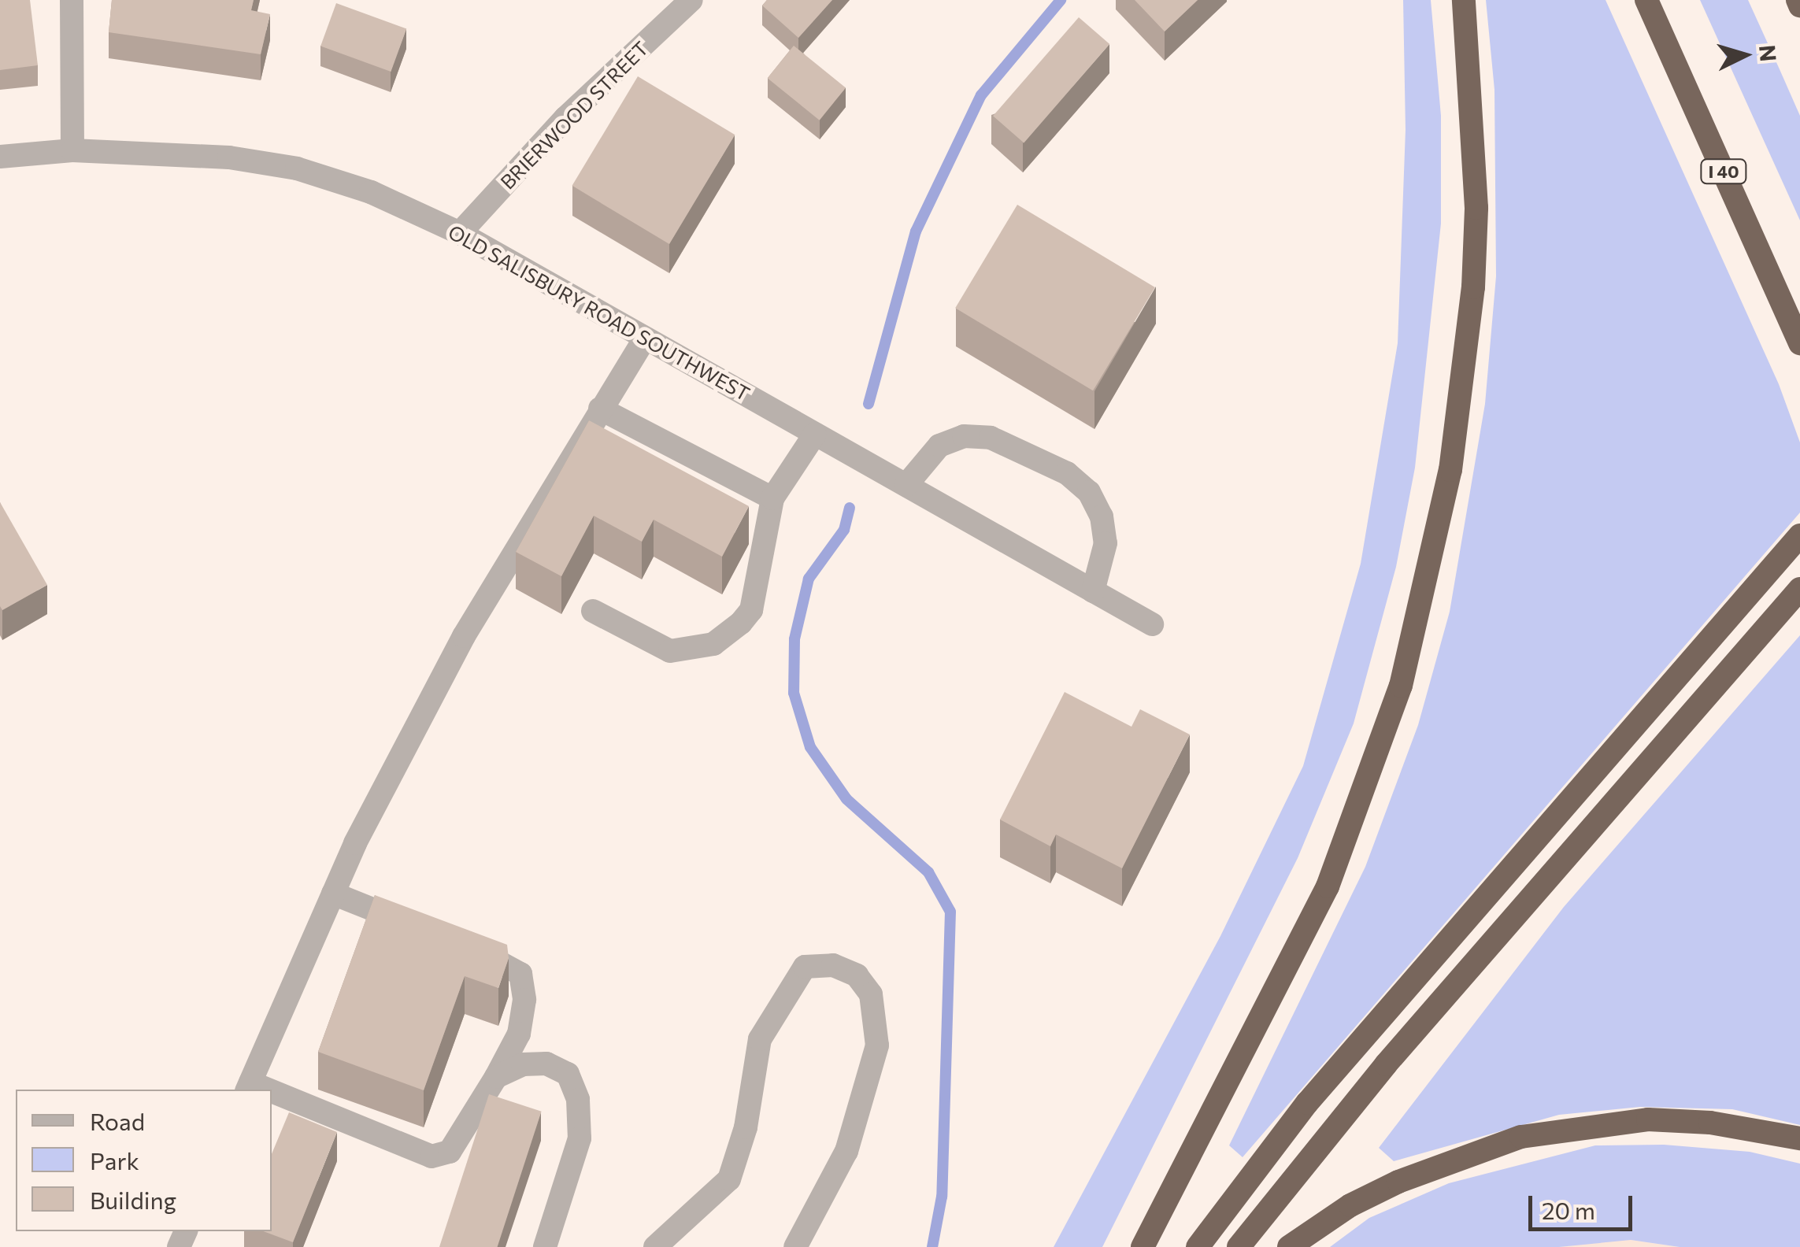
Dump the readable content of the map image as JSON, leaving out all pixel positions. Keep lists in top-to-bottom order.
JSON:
{
  "streets": {
    "highway": ["I 40"],
    "street": ["BRIERWOOD STREET", "OLD SALISBURY ROAD SOUTHWEST"]
  },
  "crossings": [
    ["BRIERWOOD STREET", "OLD SALISBURY ROAD SOUTHWEST"]
  ],
  "legend": ["Road", "Park", "Building"],
  "scale_bar": "20 m",
  "north": "right"
}
